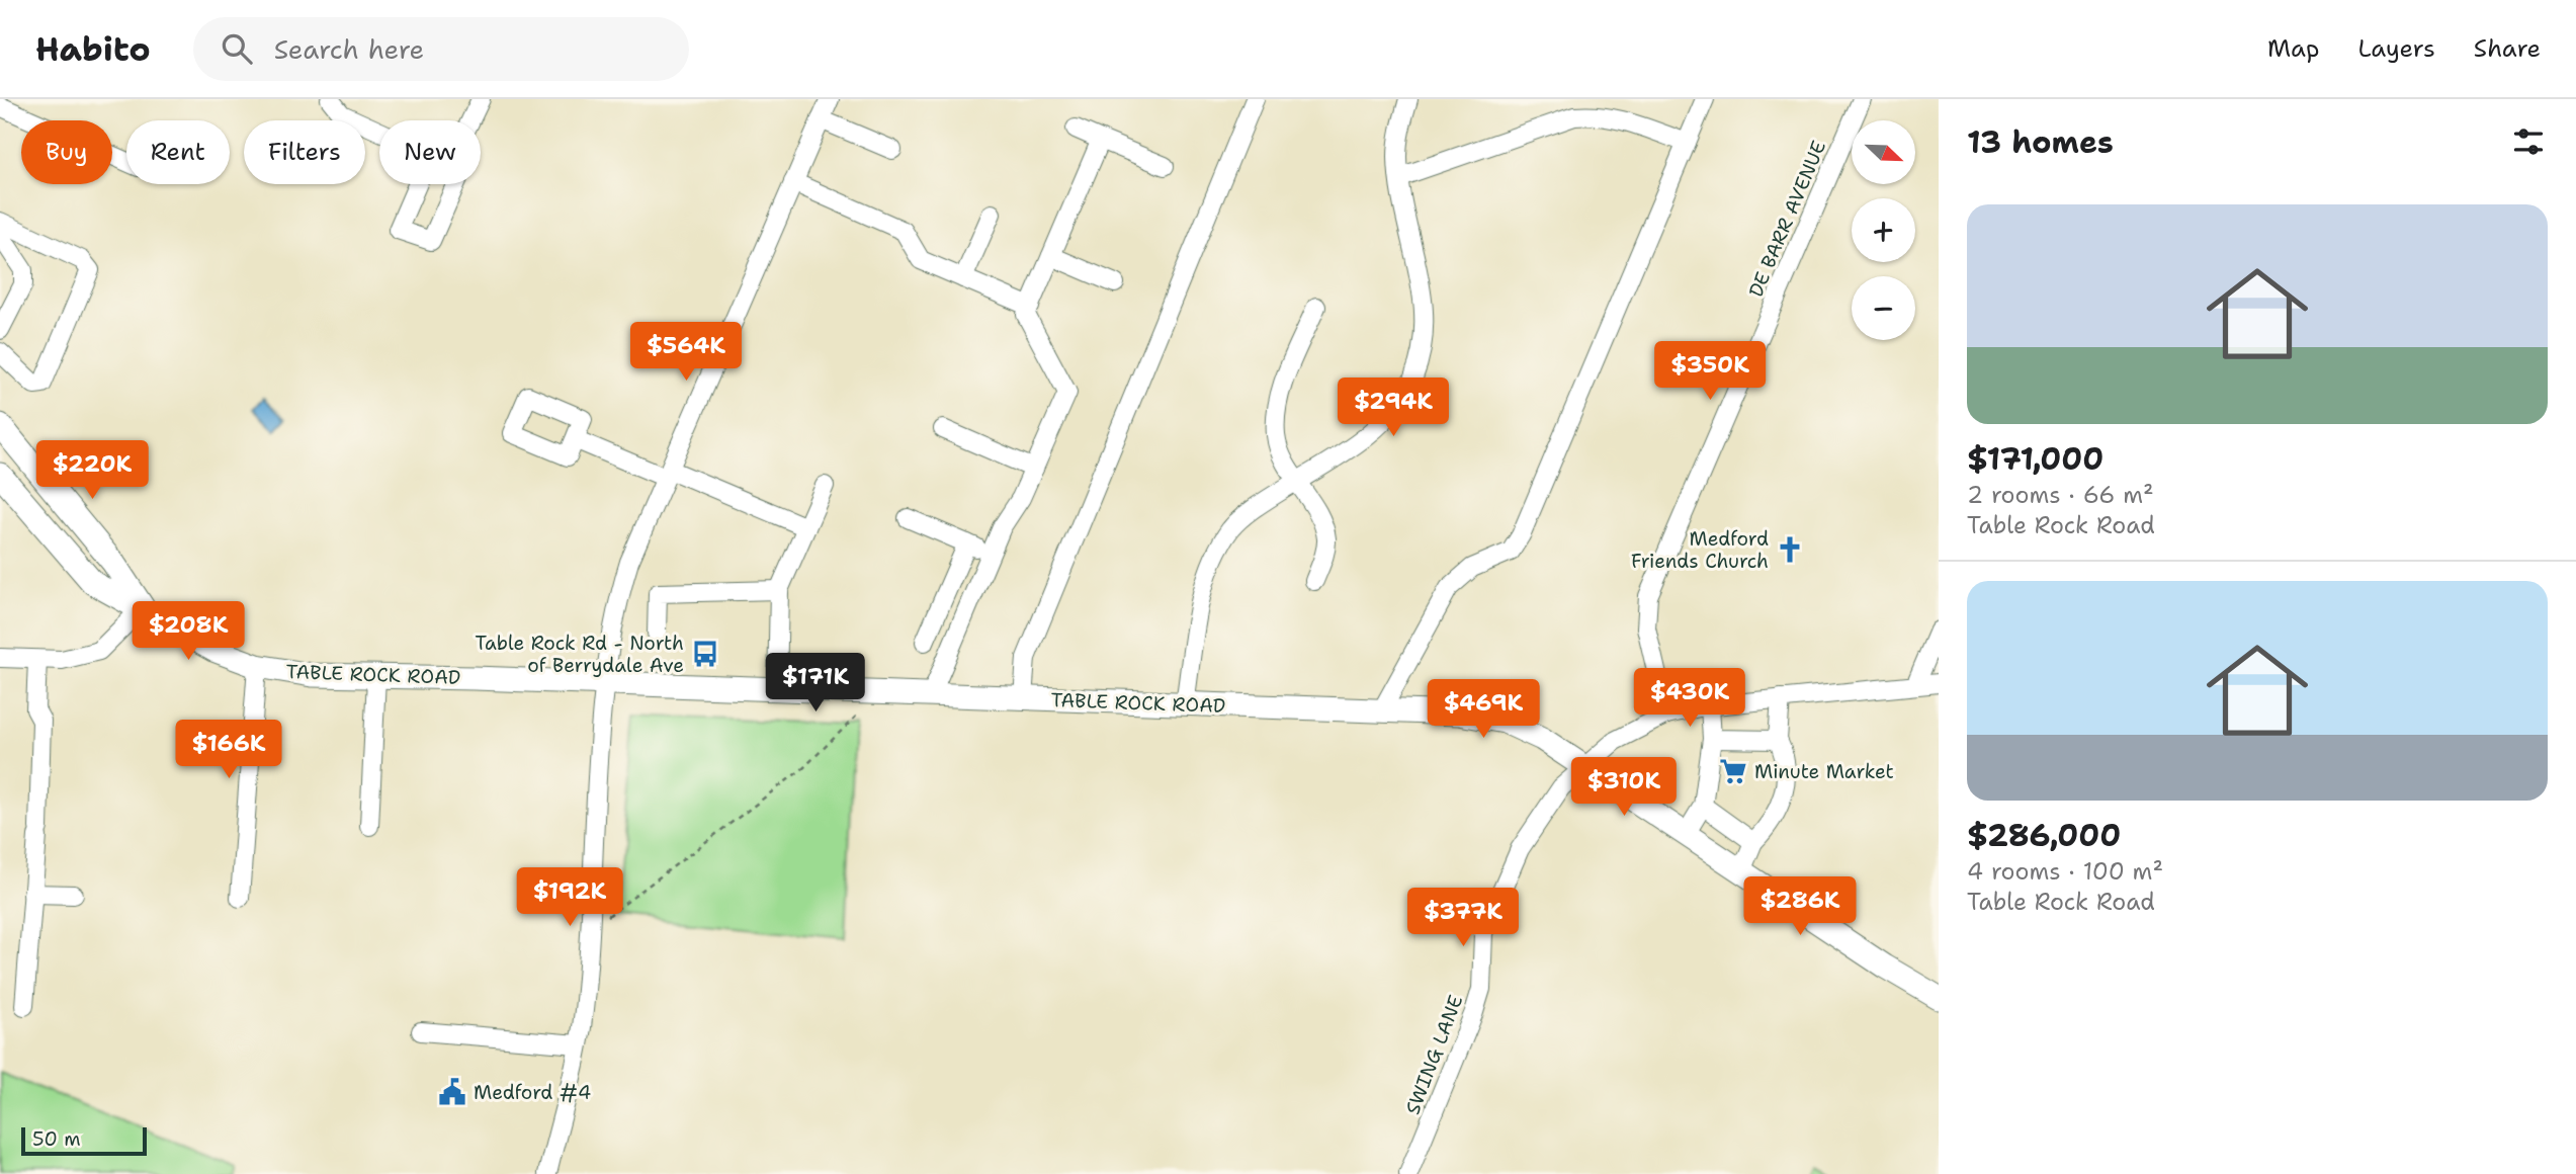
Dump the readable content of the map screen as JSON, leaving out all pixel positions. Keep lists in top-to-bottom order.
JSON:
{
  "streets": {
    "main road": ["TABLE ROCK ROAD"],
    "street": ["DE BARR AVENUE", "SWING LANE"]
  },
  "crossings": [
    ["DE BARR AVENUE", "SWING LANE"],
    ["TABLE ROCK ROAD", "SWING LANE"]
  ],
  "places": {
    "church": ["Medford Friends Church"],
    "bus stop": ["Table Rock Rd - North of Berrydale Ave"],
    "supermarket": ["Minute Market"],
    "public building": ["Medford #4"]
  },
  "scale_bar": "50 m",
  "north": "bottom right",
  "page": {
    "header": "Habito",
    "search": "Search here",
    "nav": ["Map", "Layers", "Share"],
    "heading": "13 homes",
    "map_buttons": ["+", "−"],
    "chip": [
      "Buy",
      "Rent",
      "Filters",
      "New"
    ],
    "list": [
      {
        "name": "$171,000",
        "note": "2 rooms · 66 m² · Table Rock Road"
      },
      {
        "name": "$286,000",
        "note": "4 rooms · 100 m² · Table Rock Road"
      }
    ],
    "price": [
      "$564K",
      "$350K",
      "$294K",
      "$220K",
      "$208K",
      "$171K",
      "$430K",
      "$469K",
      "$166K",
      "$310K",
      "$192K",
      "$286K",
      "$377K"
    ],
    "scale": "50 m"
  }
}
